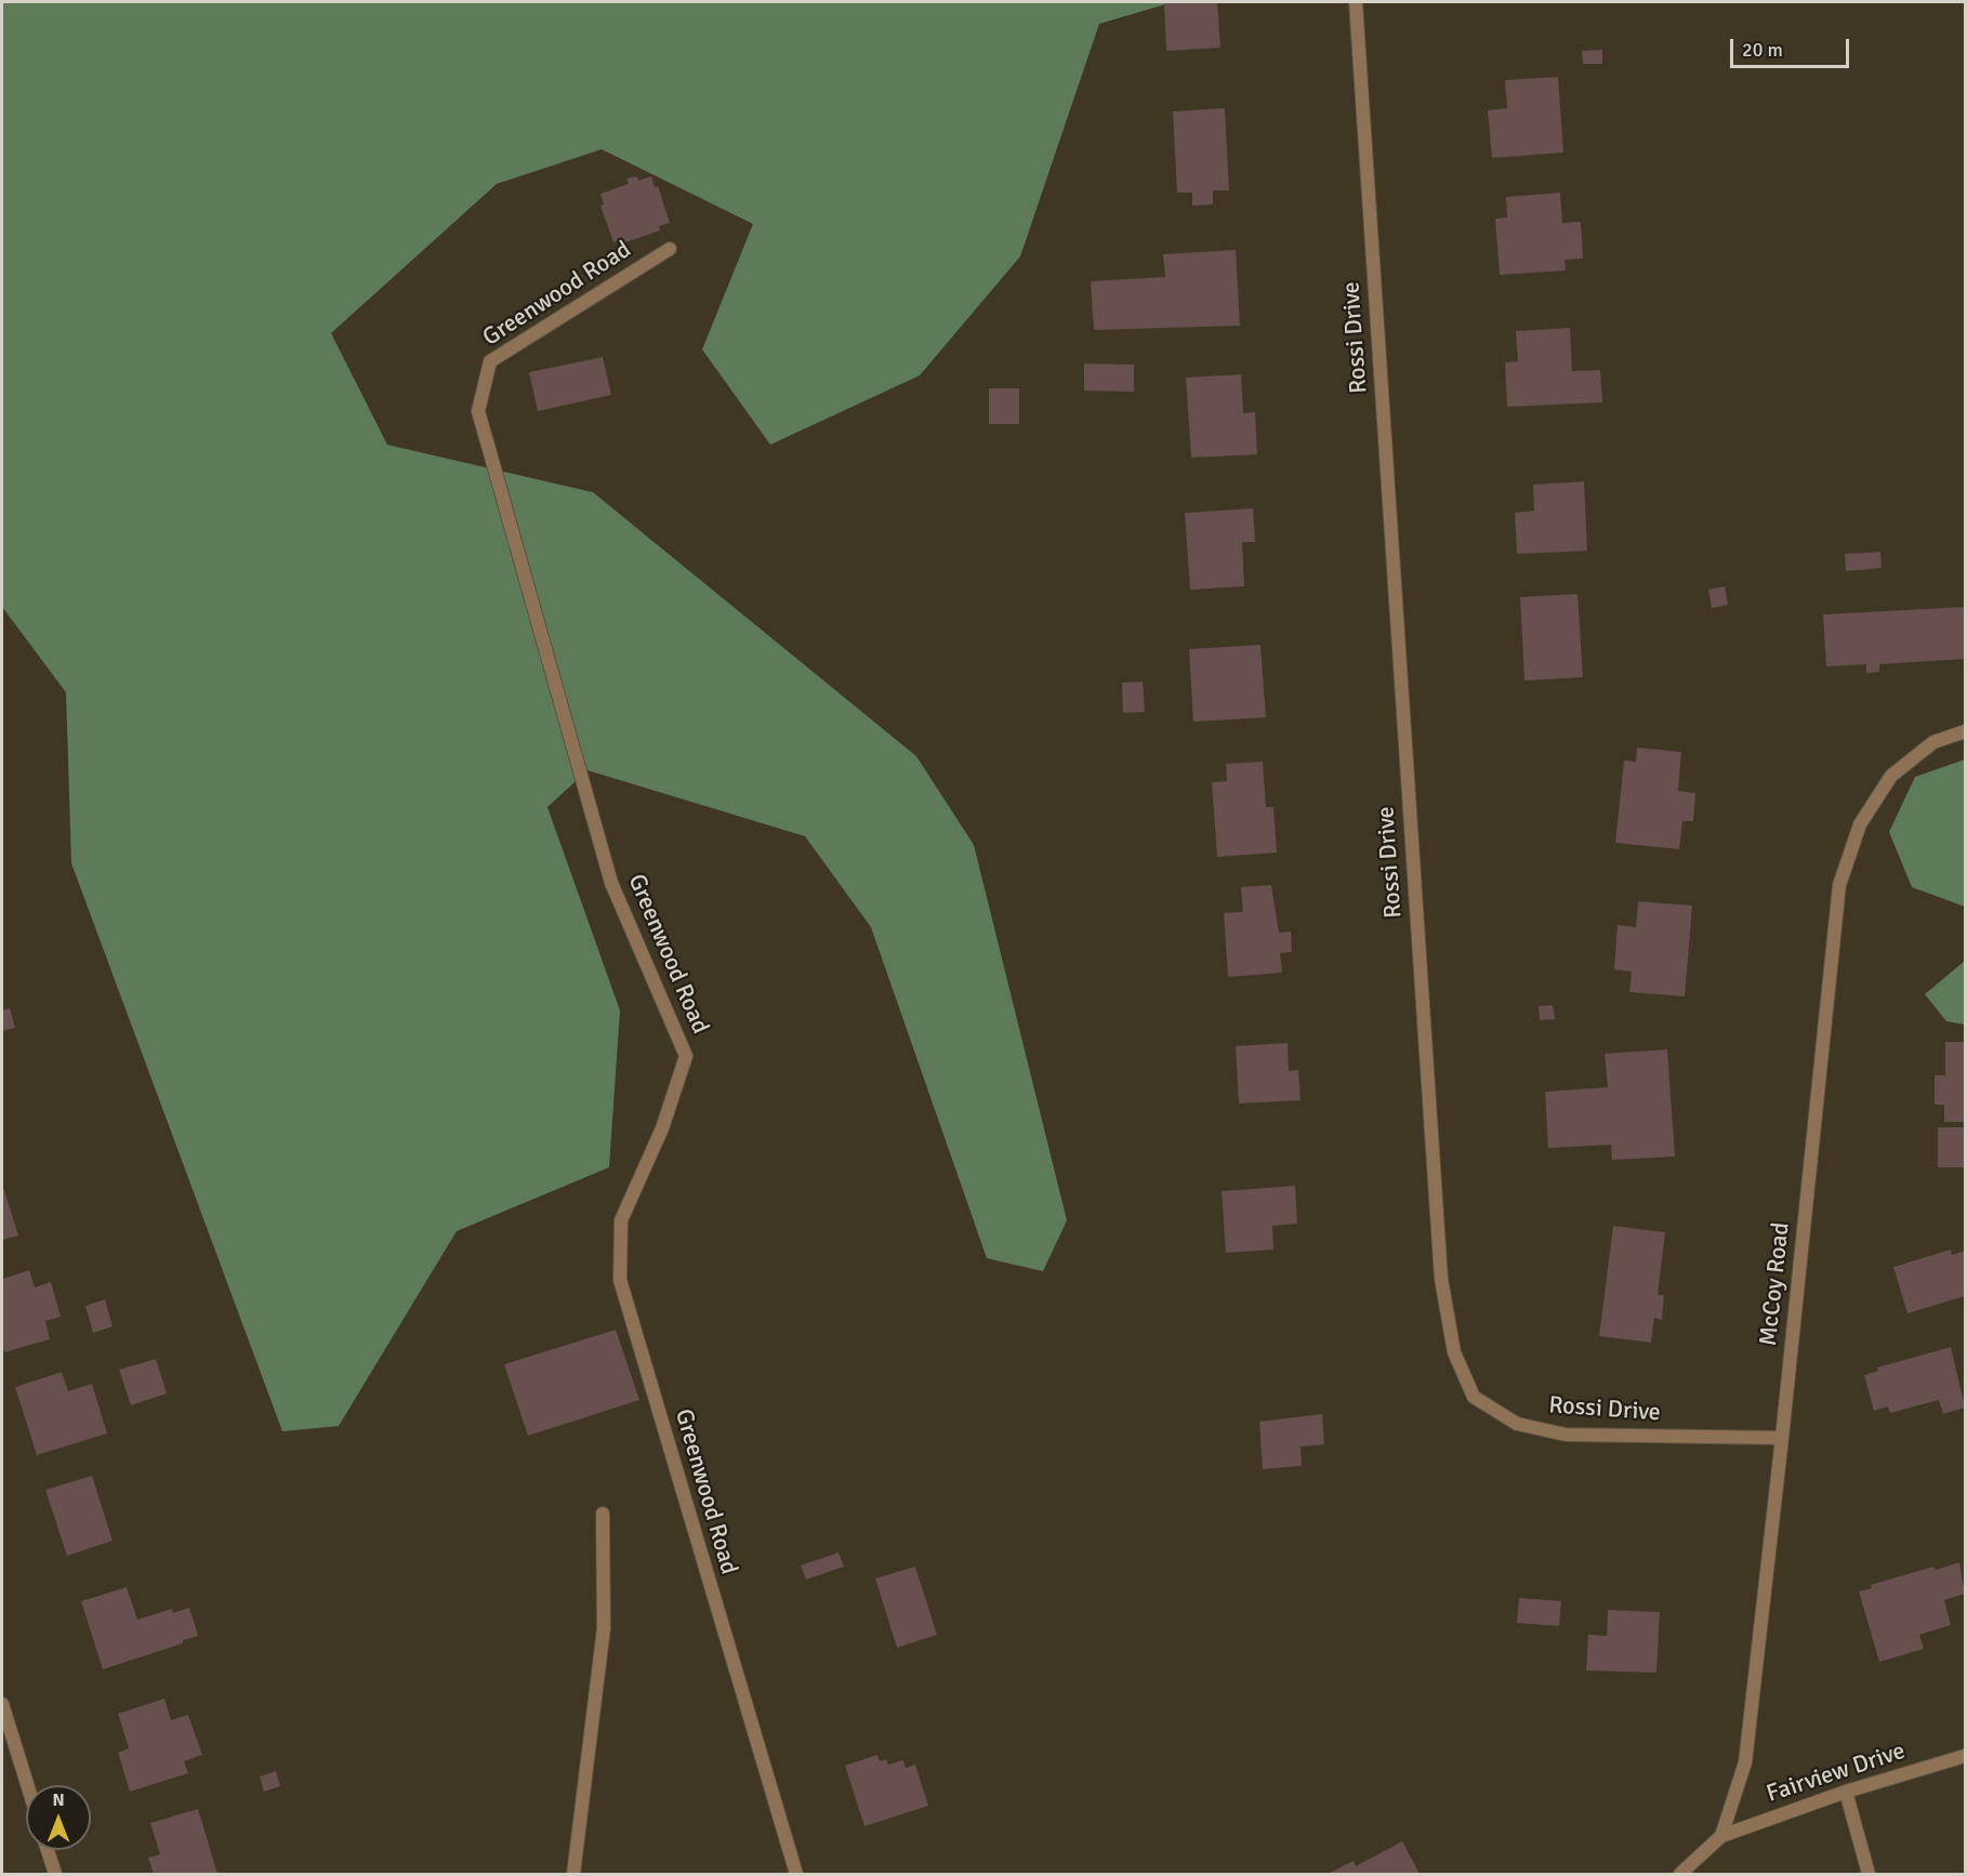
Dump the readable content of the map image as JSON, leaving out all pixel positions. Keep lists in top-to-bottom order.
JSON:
{
  "streets": {
    "street": [
      "Greenwood Road",
      "Rossi Drive",
      "McCoy Road",
      "Fairview Drive"
    ]
  },
  "crossings": [
    ["Rossi Drive", "McCoy Road"],
    ["McCoy Road", "Fairview Drive"]
  ],
  "scale_bar": "20 m",
  "north": "top"
}
